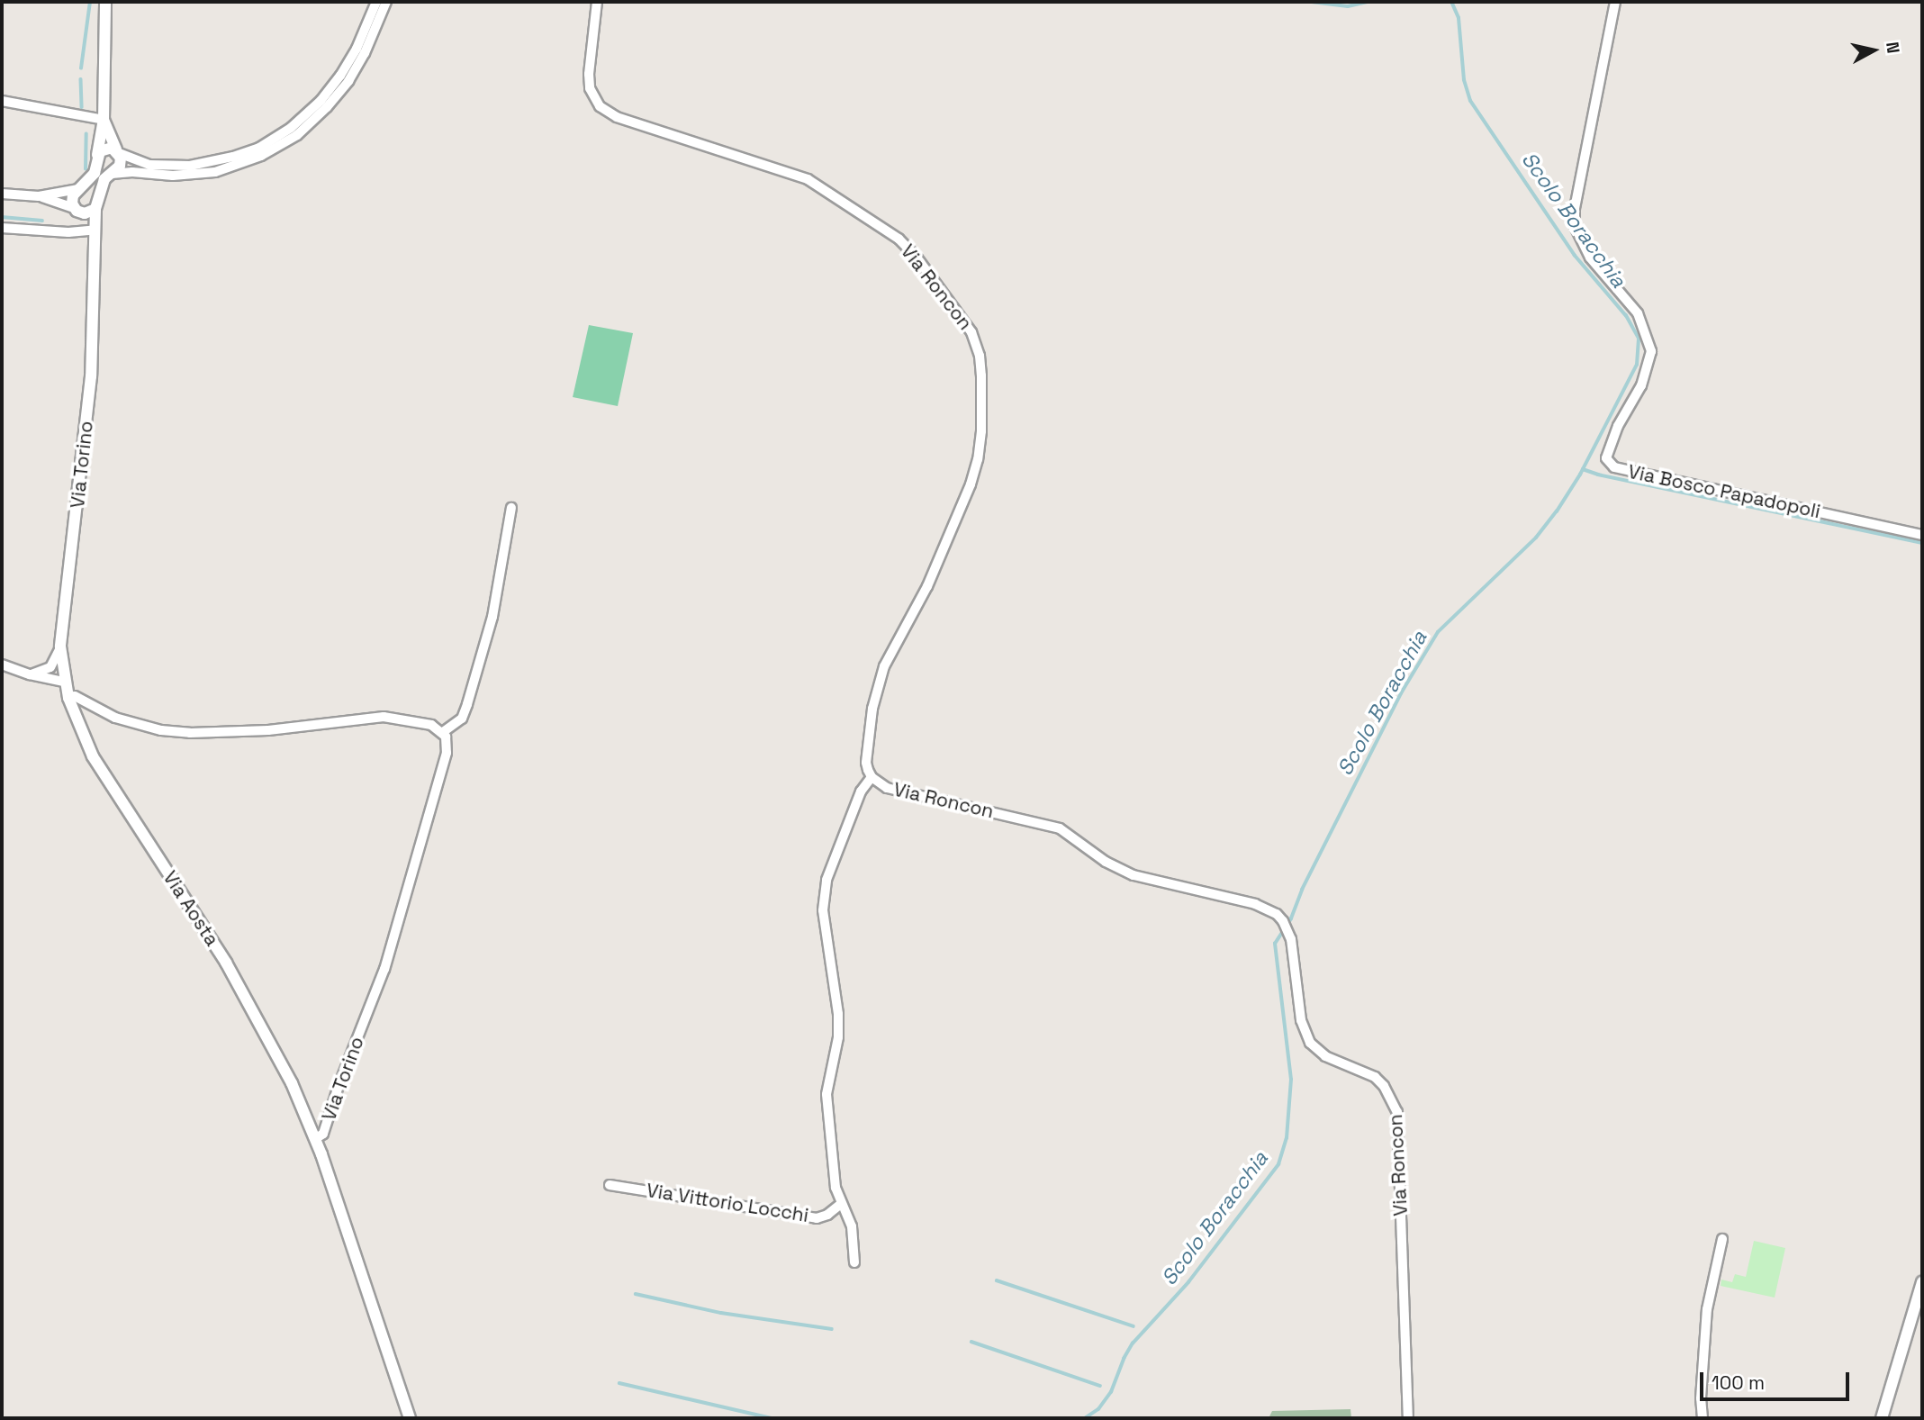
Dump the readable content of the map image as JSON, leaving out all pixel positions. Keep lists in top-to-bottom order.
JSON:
{
  "streets": {
    "street": [
      "Via Roncon",
      "Via Torino",
      "Via Bosco Papadopoli",
      "Via Aosta",
      "Via Vittorio Locchi"
    ]
  },
  "crossings": [
    ["Via Torino", "Via Aosta"]
  ],
  "water": ["Scolo Boracchia"],
  "scale_bar": "100 m",
  "north": "right"
}
